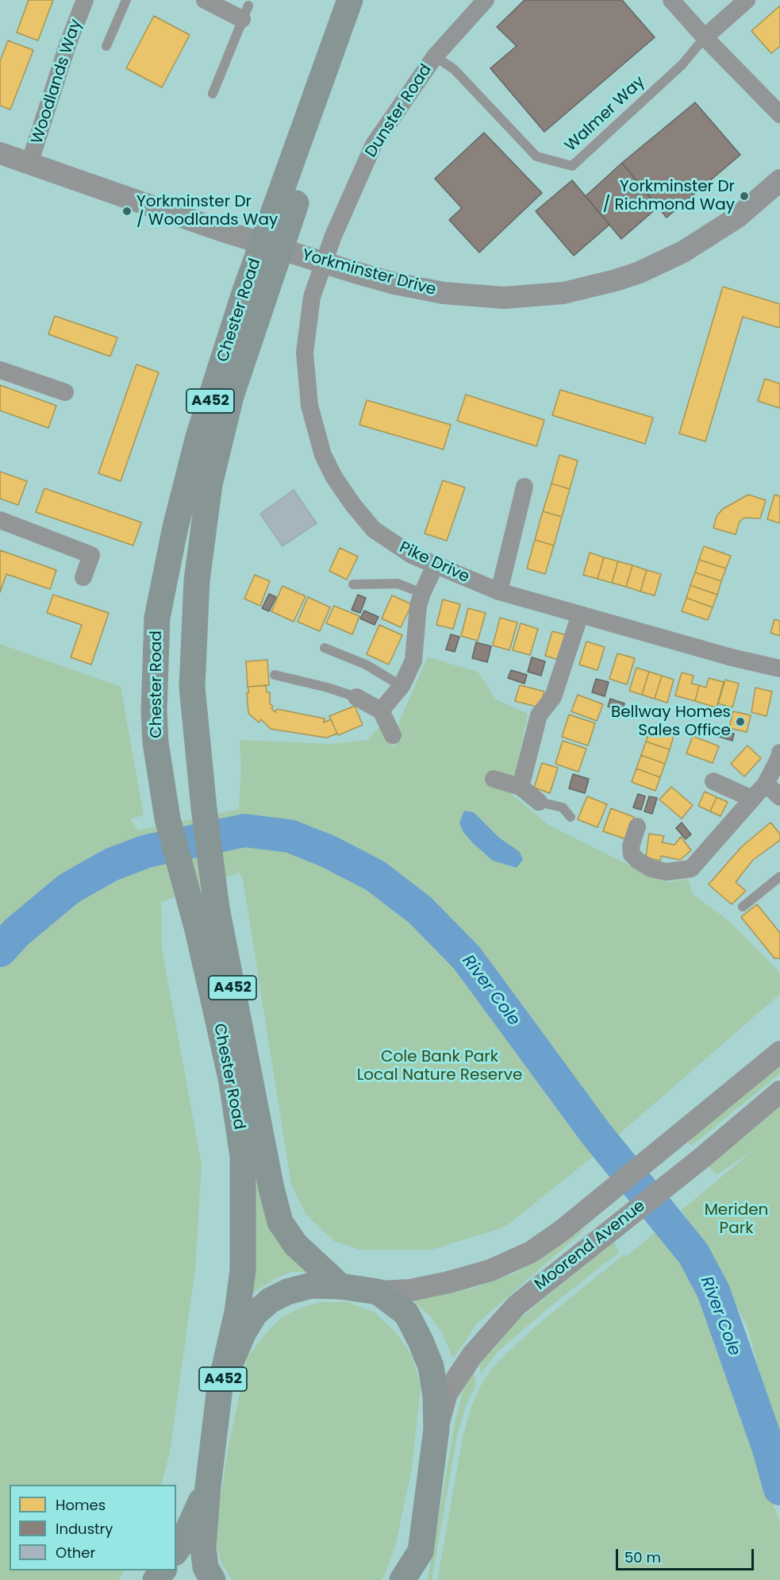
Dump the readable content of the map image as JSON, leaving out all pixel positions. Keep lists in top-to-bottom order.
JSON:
{
  "streets": {
    "highway": ["Chester Road", "A452"],
    "street": [
      "Woodlands Way",
      "Dunster Road",
      "Yorkminster Drive",
      "Pike Drive",
      "Moorend Avenue"
    ],
    "lane": ["Walmer Way"]
  },
  "crossings": [
    ["Woodlands Way", "Yorkminster Drive"],
    ["Dunster Road", "Walmer Way"],
    ["Dunster Road", "Pike Drive"],
    ["Chester Road", "A452"],
    ["A452", "Moorend Avenue"]
  ],
  "water": ["River Cole"],
  "parks": ["Cole Bank Park Local Nature Reserve", "Meriden Park"],
  "places": ["Yorkminster Dr / Richmond Way", "Yorkminster Dr / Woodlands Way", "Bellway Homes Sales Office"],
  "legend": ["Homes", "Industry", "Other"],
  "scale_bar": "50 m"
}
